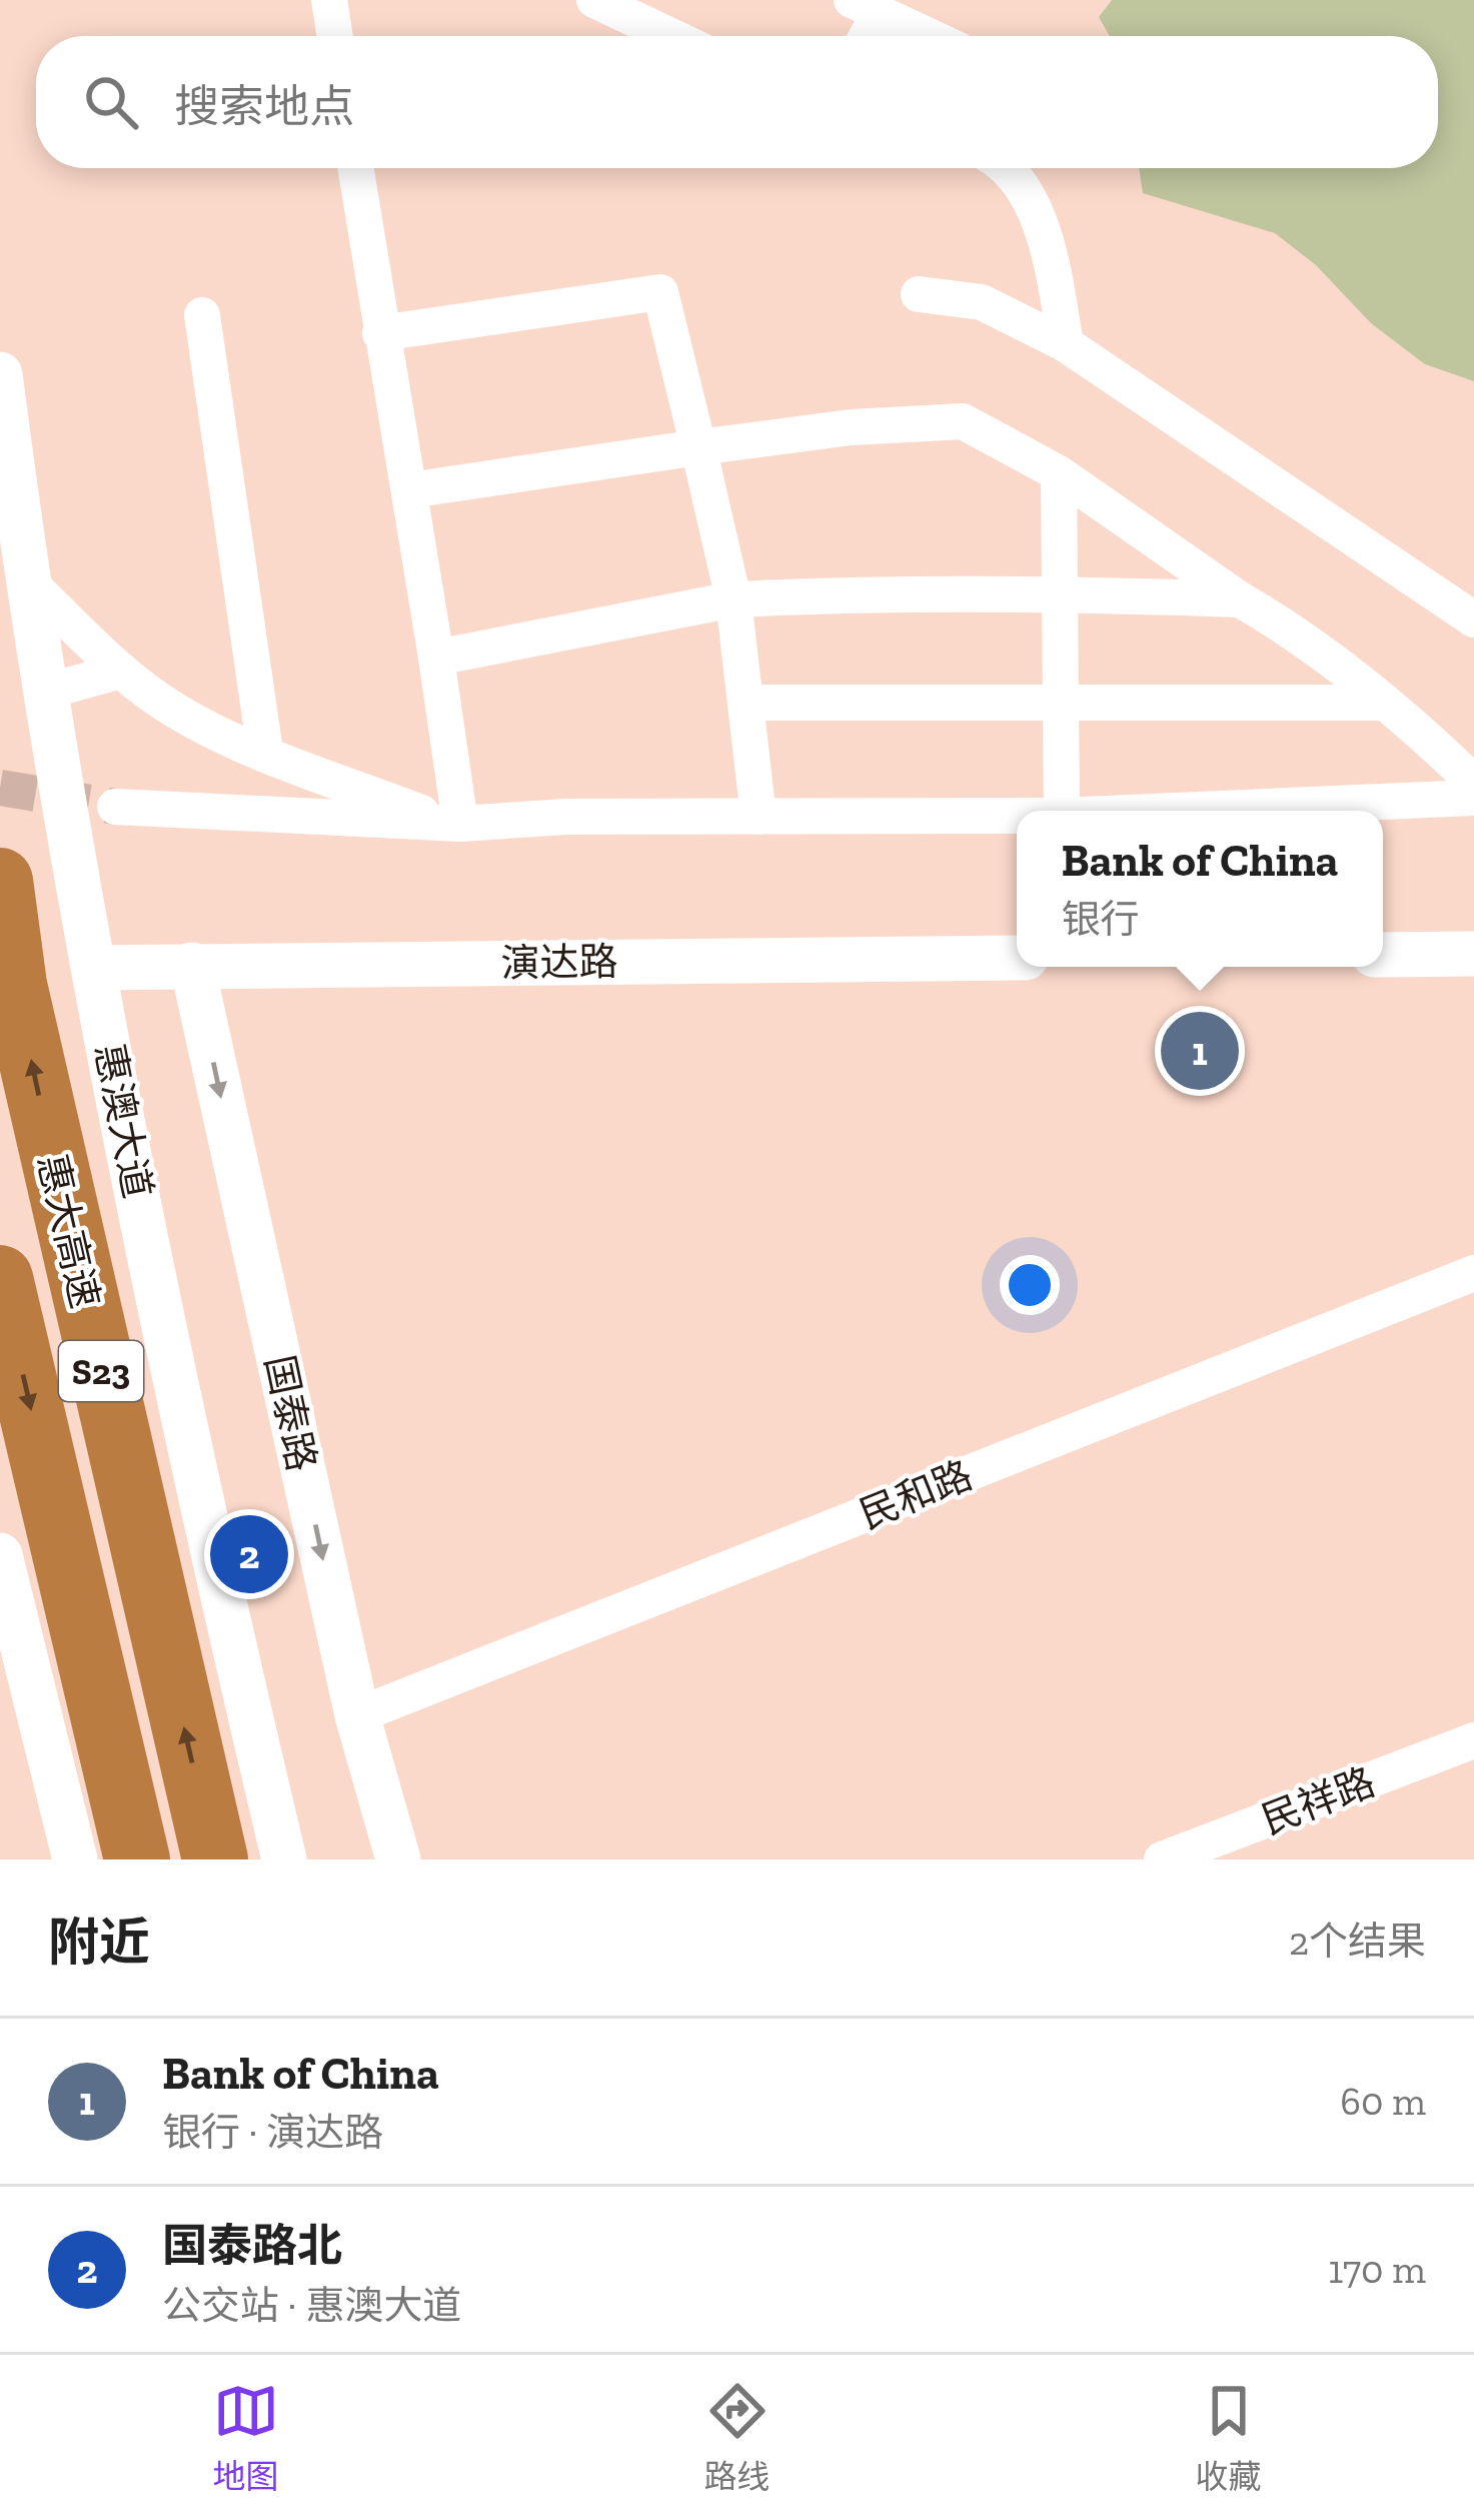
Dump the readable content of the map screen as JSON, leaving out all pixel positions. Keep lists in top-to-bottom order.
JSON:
{
  "streets": {
    "highway": ["惠大高速", "S23"],
    "street": [
      "演达路",
      "惠澳大道",
      "国泰路",
      "民和路",
      "民祥路"
    ]
  },
  "crossings": [
    ["演达路", "惠澳大道"],
    ["演达路", "国泰路"],
    ["国泰路", "民和路"]
  ],
  "page": {
    "search": "搜索地点",
    "popup": ["Bank of China", "银行"],
    "pins": ["1", "2"],
    "heading": ["附近", "2个结果"],
    "list": [
      {
        "mark": "1",
        "name": "Bank of China",
        "note": "银行 · 演达路",
        "value": "60 m"
      },
      {
        "mark": "2",
        "name": "国泰路北",
        "note": "公交站 · 惠澳大道",
        "value": "170 m"
      }
    ],
    "nav": ["地图", "路线", "收藏"]
  }
}
